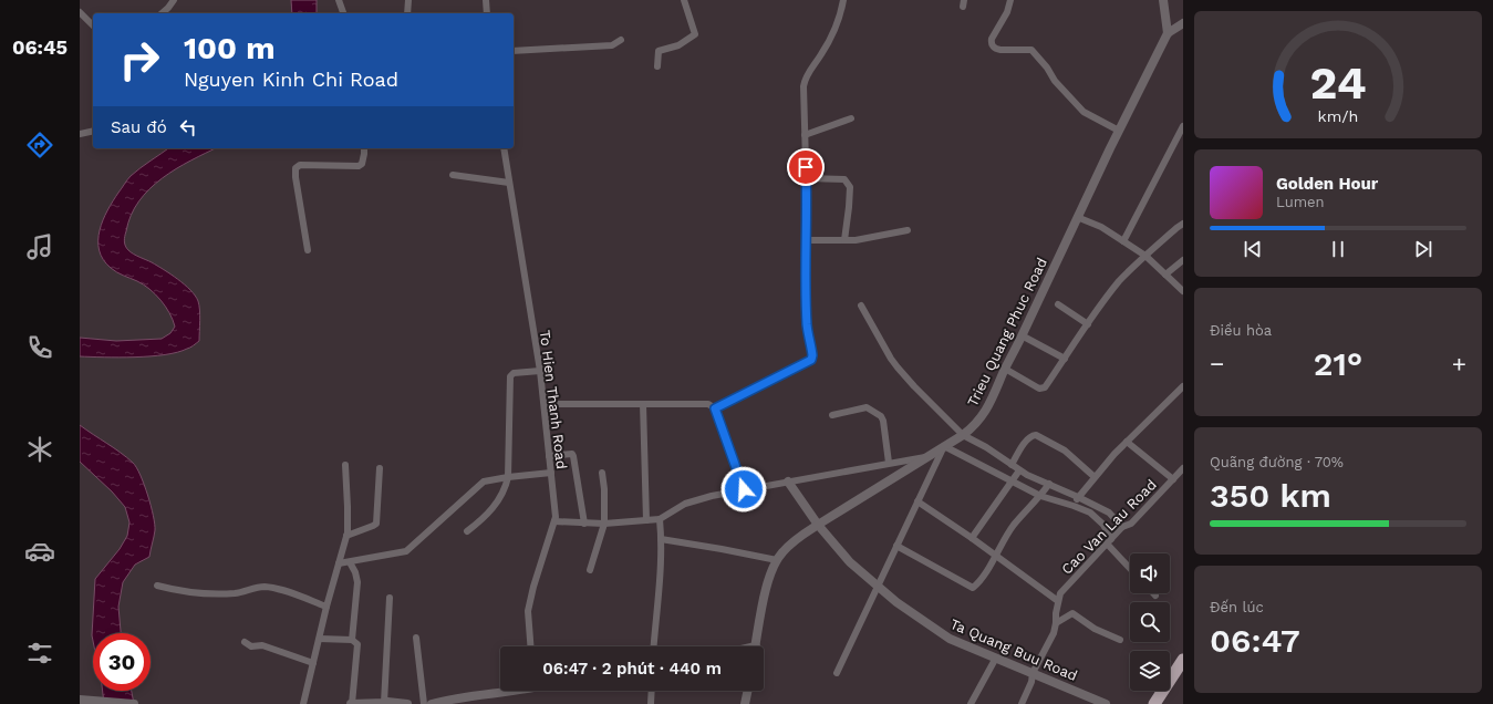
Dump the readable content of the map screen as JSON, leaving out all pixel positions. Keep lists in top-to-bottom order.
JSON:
{
  "streets": {
    "street": [
      "Trieu Quang Phuc Road",
      "To Hien Thanh Road",
      "Cao Van Lau Road",
      "Ta Quang Buu Road"
    ]
  },
  "crossings": [
    ["Trieu Quang Phuc Road", "Ta Quang Buu Road"],
    ["Cao Van Lau Road", "Ta Quang Buu Road"]
  ],
  "page": {
    "tabs": "06:45",
    "turn": ["100 m", "Nguyen Kinh Chi Road"],
    "then": "Sau đó",
    "song": ["Golden Hour", "Lumen"],
    "tile": [
      "Điều hòa",
      ["Quãng đường · 70%", "350 km"],
      ["Đến lúc", "06:47"]
    ],
    "heat": ["−", "21°", "+"],
    "limit": "30",
    "trip": "06:47 · 2 phút · 440 m",
    "gauge": ["24", "km/h"]
  }
}
